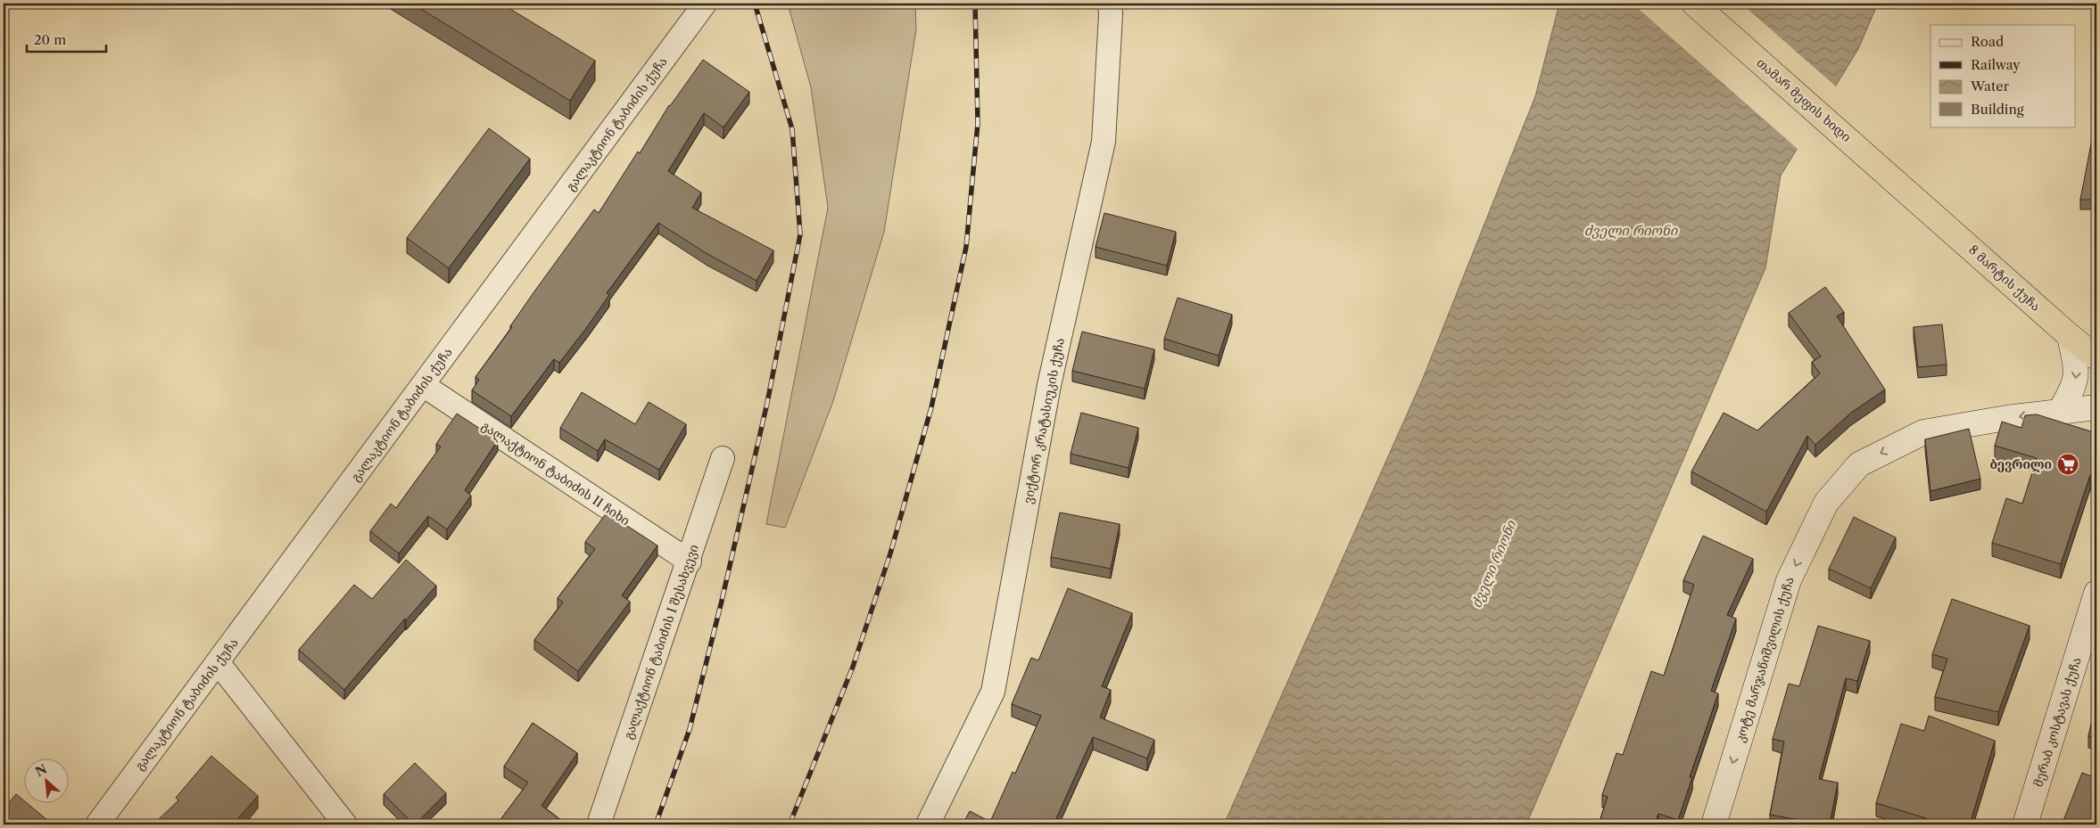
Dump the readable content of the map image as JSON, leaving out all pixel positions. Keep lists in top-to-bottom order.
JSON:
{
  "streets": {
    "highway": ["თამარ მეფის ხიდი", "8 მარტის ქუჩა"],
    "street": [
      "გალაკტიონ ტაბიძის ქუჩა",
      "ვიქტორ კრატასიუკის ქუჩა",
      "გალაქტიონ ტაბიძის II ჩიხი",
      "გალაქტიონ ტაბიძის I შესახვევი",
      "კოტე მარჯანიშვილის ქუჩა",
      "მერაბ კოსტავას ქუჩა"
    ]
  },
  "crossings": [
    ["თამარ მეფის ხიდი", "8 მარტის ქუჩა"],
    ["გალაკტიონ ტაბიძის ქუჩა", "გალაქტიონ ტაბიძის II ჩიხი"],
    ["გალაქტიონ ტაბიძის II ჩიხი", "გალაქტიონ ტაბიძის I შესახვევი"]
  ],
  "one_way": ["კოტე მარჯანიშვილის ქუჩა"],
  "water": ["ძველი რიონი"],
  "places": {
    "supermarket": ["ბევრილი"]
  },
  "legend": [
    "Road",
    "Railway",
    "Water",
    "Building"
  ],
  "scale_bar": "20 m",
  "north": "top left"
}
